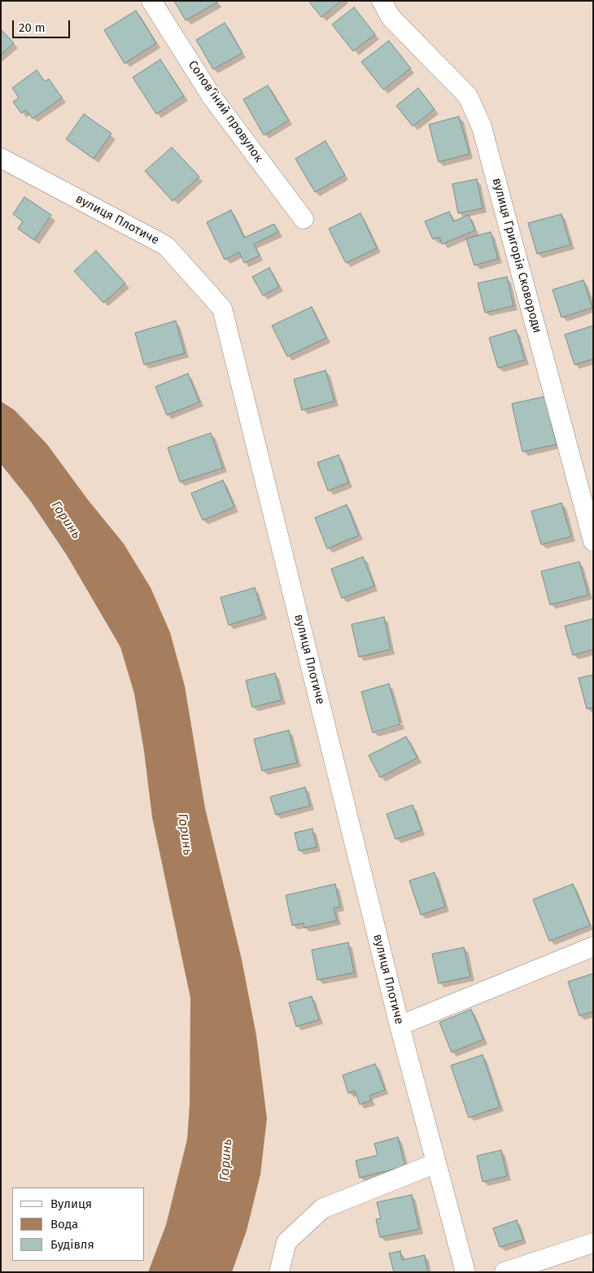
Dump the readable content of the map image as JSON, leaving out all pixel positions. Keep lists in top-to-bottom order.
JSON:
{
  "streets": {
    "street": ["Соловʼїний провулок", "вулиця Плотиче", "вулиця Григорія Сковороди"]
  },
  "water": ["Горинь"],
  "legend": ["Вулиця", "Вода", "Будівля"],
  "scale_bar": "20 m"
}
